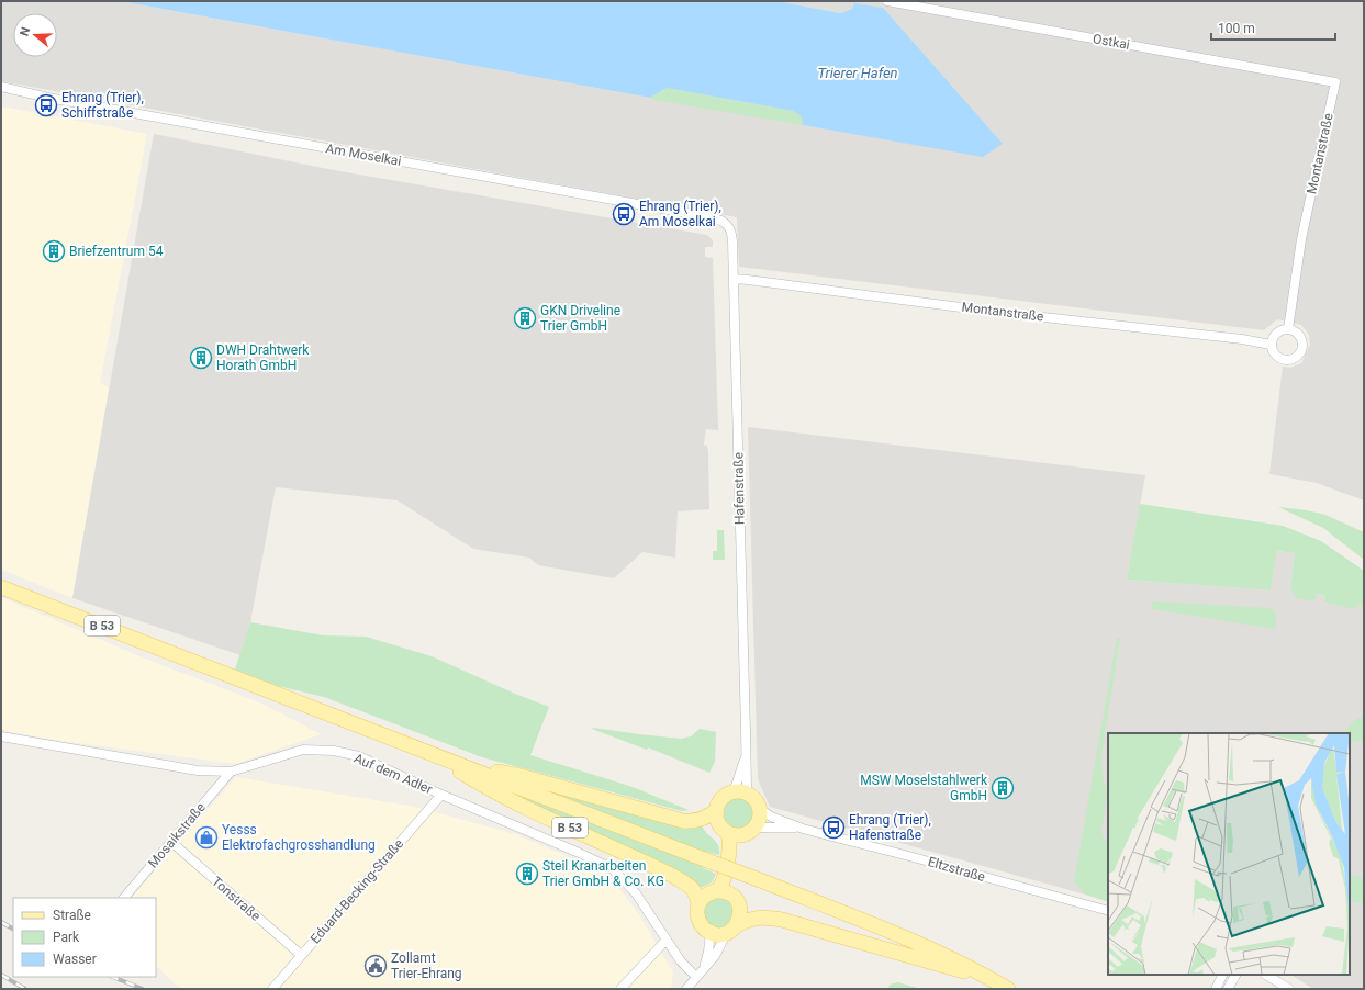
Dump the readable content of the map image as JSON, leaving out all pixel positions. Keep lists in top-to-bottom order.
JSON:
{
  "streets": {
    "main road": ["B 53"],
    "street": [
      "Ostkai",
      "Montanstraße",
      "Am Moselkai",
      "Hafenstraße",
      "Auf dem Adler",
      "Mosaikstraße",
      "Eltzstraße",
      "Eduard-Becking-Straße",
      "Tonstraße"
    ]
  },
  "crossings": [
    ["Ostkai", "Montanstraße"],
    ["Montanstraße", "Hafenstraße"],
    ["Am Moselkai", "Hafenstraße"],
    ["Hafenstraße", "B 53"],
    ["Hafenstraße", "Eltzstraße"],
    ["B 53", "Eltzstraße"],
    ["Auf dem Adler", "Mosaikstraße"],
    ["Auf dem Adler", "Eduard-Becking-Straße"],
    ["Mosaikstraße", "Tonstraße"],
    ["Eduard-Becking-Straße", "Tonstraße"]
  ],
  "water": ["Trierer Hafen"],
  "places": {
    "bus stop": ["Ehrang (Trier), Schiffstraße", "Ehrang (Trier), Am Moselkai", "Ehrang (Trier), Hafenstraße"],
    "building": [
      "Briefzentrum 54",
      "GKN Driveline Trier GmbH",
      "DWH Drahtwerk Horath GmbH",
      "MSW Moselstahlwerk GmbH",
      "Steil Kranarbeiten Trier GmbH & Co. KG"
    ],
    "shop": ["Yesss Elektrofachgrosshandlung"],
    "public building": ["Zollamt Trier-Ehrang"]
  },
  "legend": ["Straße", "Park", "Wasser"],
  "scale_bar": "100 m",
  "north": "left"
}
